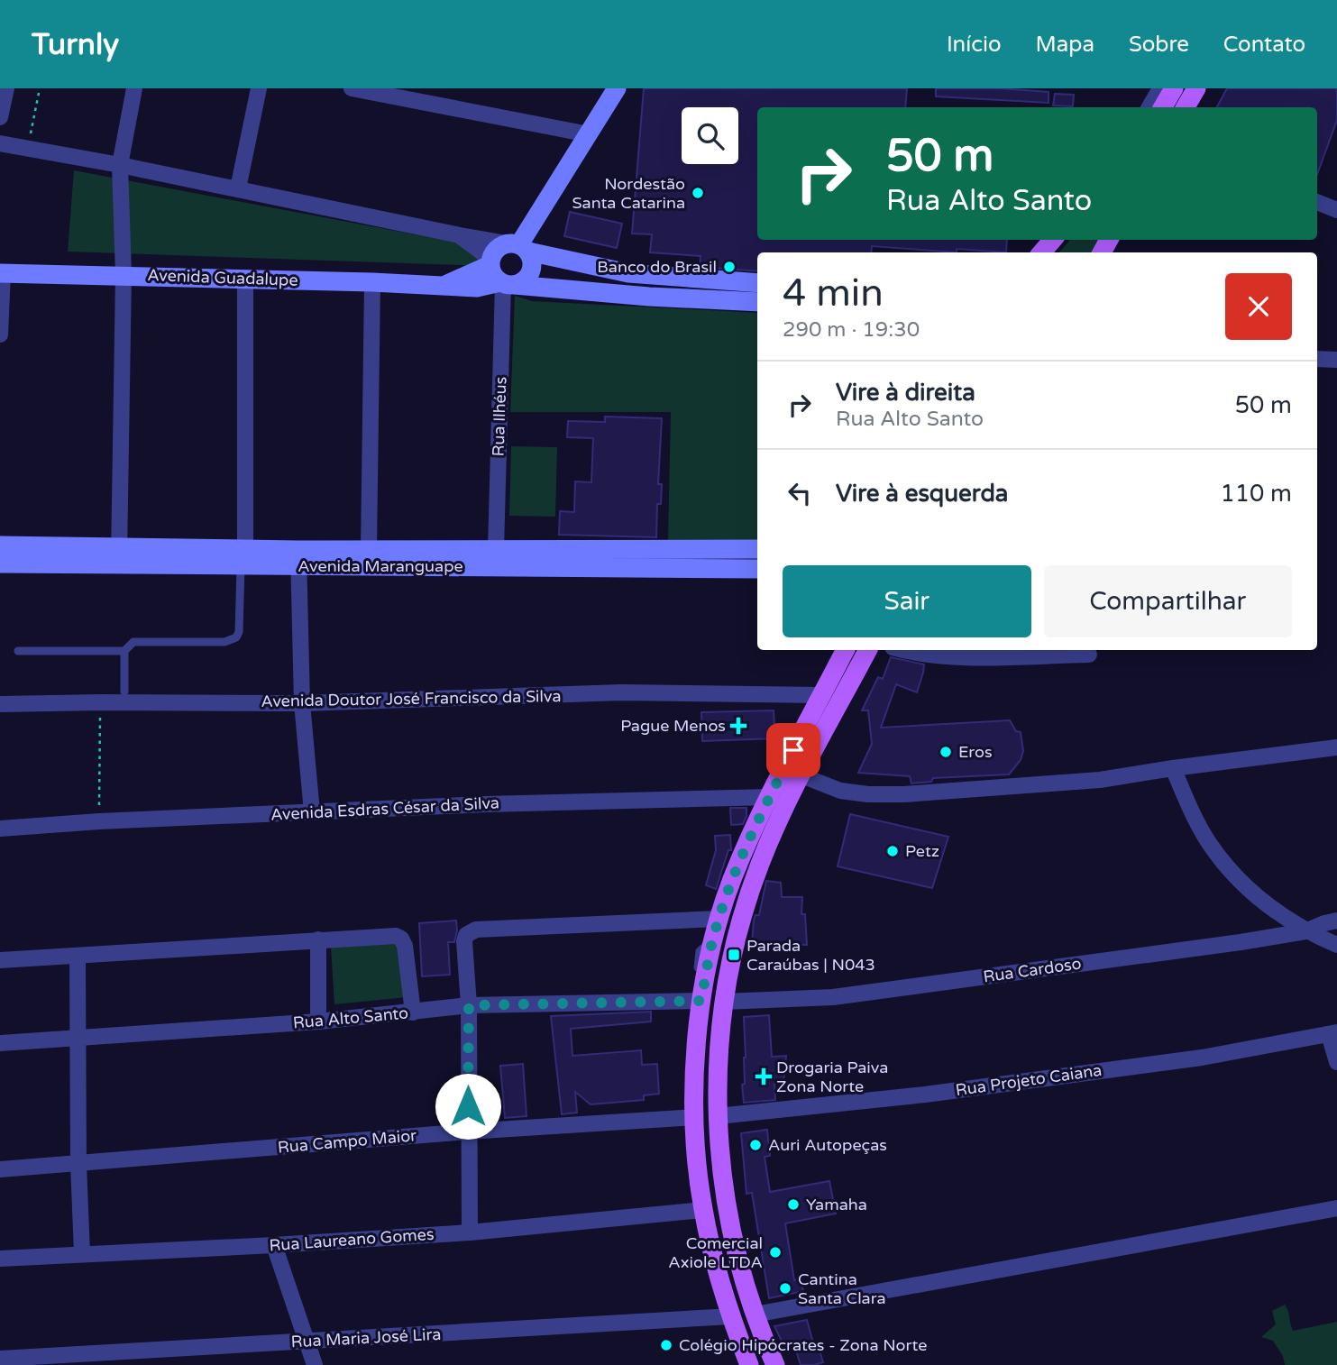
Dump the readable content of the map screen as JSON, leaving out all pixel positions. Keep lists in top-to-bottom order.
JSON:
{
  "streets": {
    "main road": ["Avenida Guadalupe", "Avenida Maranguape"],
    "street": [
      "Rua Ilhéus",
      "Avenida Doutor José Francisco da Silva",
      "Avenida Esdras César da Silva",
      "Rua Cardoso",
      "Rua Alto Santo",
      "Rua Projeto Caiana",
      "Rua Campo Maior",
      "Rua Laureano Gomes",
      "Rua Maria José Lira"
    ]
  },
  "crossings": [
    ["Avenida Guadalupe", "Rua Ilhéus"],
    ["Rua Ilhéus", "Avenida Maranguape"]
  ],
  "places": {
    "other": [
      "Nordestão Santa Catarina",
      "Banco do Brasil",
      "Eros",
      "Petz",
      "Auri Autopeças",
      "Yamaha",
      "Comercial Axiole LTDA",
      "Cantina Santa Clara",
      "Colégio Hipócrates - Zona Norte"
    ],
    "health": ["Pague Menos", "Drogaria Paiva Zona Norte"],
    "transit": ["Parada Caraúbas | N043"]
  },
  "page": {
    "header": "Turnly",
    "nav": [
      "Início",
      "Mapa",
      "Sobre",
      "Contato"
    ],
    "turn": ["50 m", "Rua Alto Santo"],
    "heading": ["4 min", "290 m · 19:30"],
    "list": [
      {
        "name": "Vire à direita",
        "note": "Rua Alto Santo",
        "value": "50 m"
      },
      {
        "name": "Vire à esquerda",
        "value": "110 m"
      }
    ],
    "buttons": ["Sair", "Compartilhar"]
  }
}
